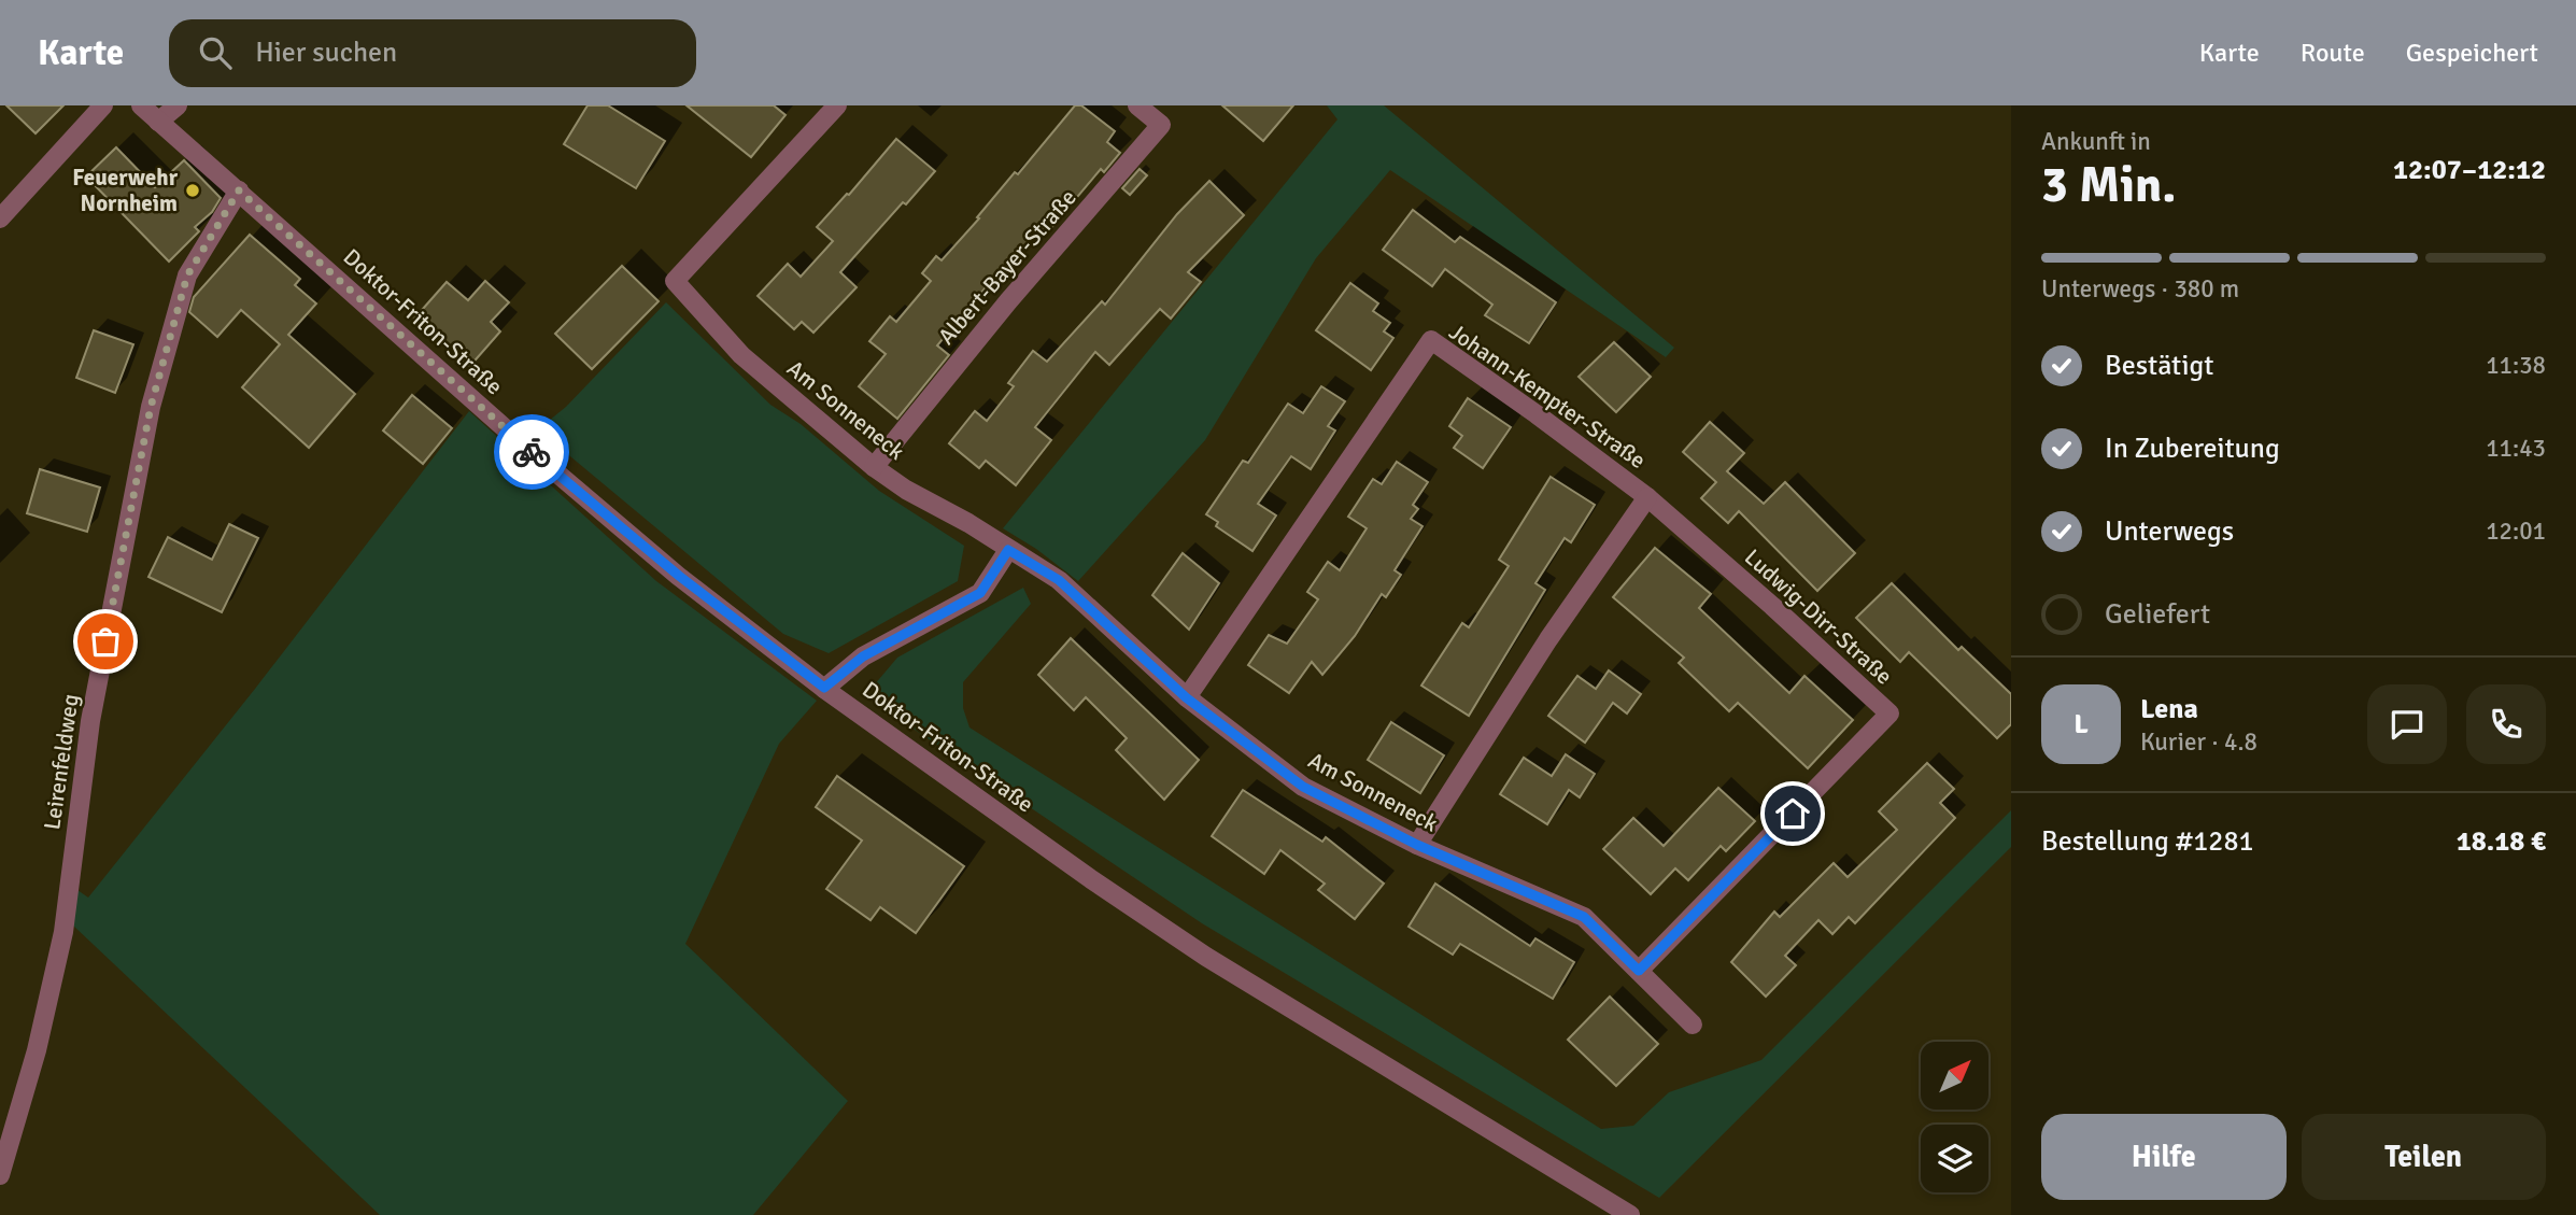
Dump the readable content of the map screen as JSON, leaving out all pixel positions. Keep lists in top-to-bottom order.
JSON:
{
  "streets": {
    "street": [
      "Albert-Bayer-Straße",
      "Doktor-Friton-Straße",
      "Johann-Kempter-Straße",
      "Am Sonneneck",
      "Ludwig-Dirr-Straße",
      "Leirenfeldweg"
    ]
  },
  "crossings": [
    ["Albert-Bayer-Straße", "Am Sonneneck"],
    ["Doktor-Friton-Straße", "Leirenfeldweg"],
    ["Johann-Kempter-Straße", "Am Sonneneck"],
    ["Johann-Kempter-Straße", "Ludwig-Dirr-Straße"],
    ["Am Sonneneck", "Ludwig-Dirr-Straße"]
  ],
  "places": ["Feuerwehr Nornheim"],
  "north": "top right",
  "page": {
    "header": "Karte",
    "search": "Hier suchen",
    "nav": ["Karte", "Route", "Gespeichert"],
    "heading": ["3 Min.", "Ankunft in", "12:07–12:12"],
    "panel": [
      "Lena",
      "Kurier · 4.8",
      "Bestellung #1281",
      "18.18 €"
    ],
    "bar": "Unterwegs · 380 m",
    "list": [
      ["Bestätigt", "11:38"],
      ["In Zubereitung", "11:43"],
      ["Unterwegs", "12:01"],
      "Geliefert"
    ],
    "round": "L",
    "buttons": ["Hilfe", "Teilen"]
  }
}
